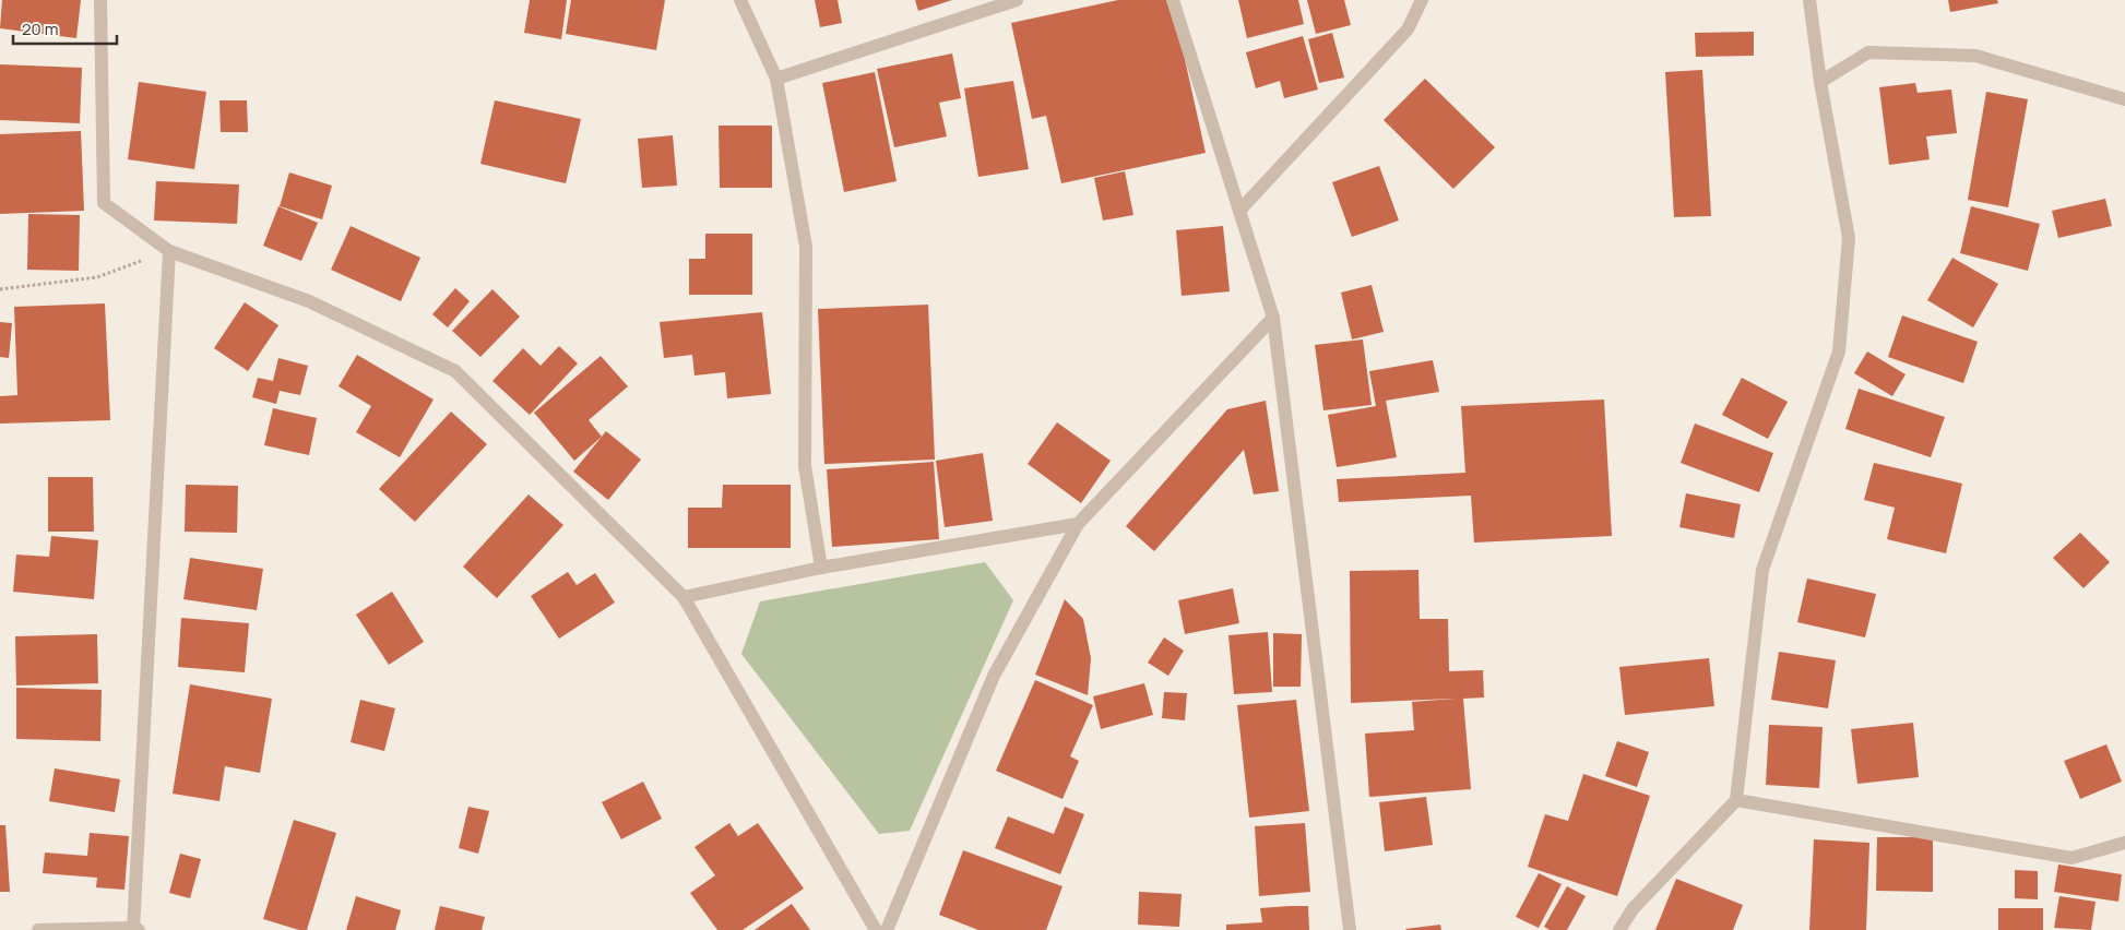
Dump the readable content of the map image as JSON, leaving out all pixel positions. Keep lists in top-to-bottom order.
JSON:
{
  "scale_bar": "20 m"
}
